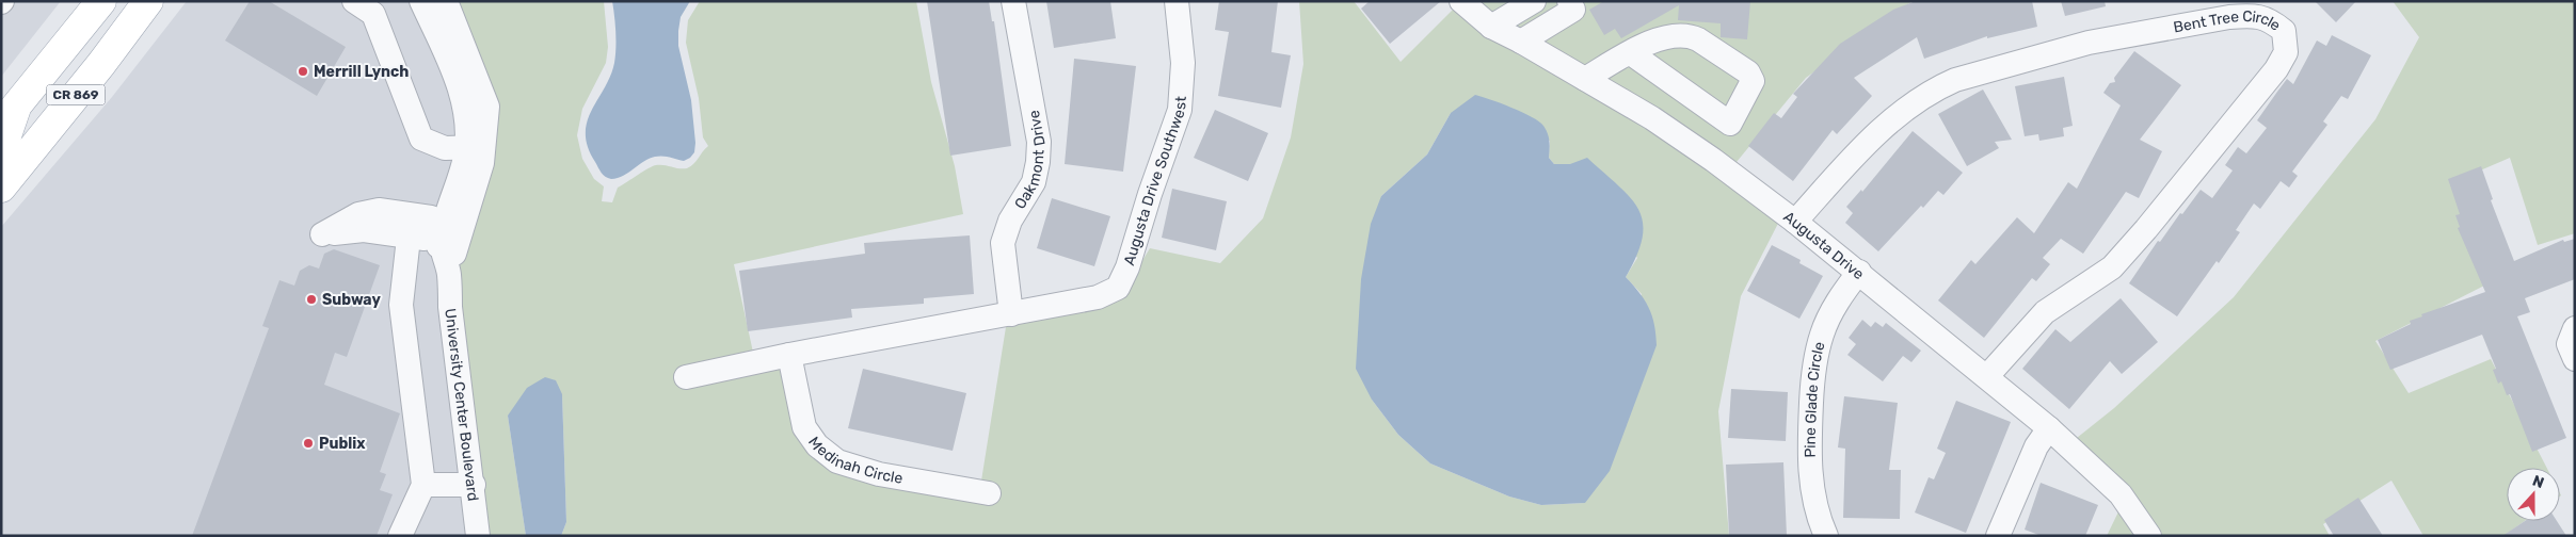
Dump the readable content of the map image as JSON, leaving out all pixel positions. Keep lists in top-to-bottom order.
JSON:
{
  "streets": {
    "main road": ["CR 869"],
    "street": [
      "Bent Tree Circle",
      "Oakmont Drive",
      "Augusta Drive Southwest",
      "Augusta Drive",
      "Pine Glade Circle",
      "University Center Boulevard",
      "Medinah Circle"
    ]
  },
  "crossings": [
    ["Bent Tree Circle", "Augusta Drive"],
    ["Oakmont Drive", "Augusta Drive Southwest"],
    ["Augusta Drive", "Pine Glade Circle"]
  ],
  "places": ["Merrill Lynch", "Subway", "Publix"],
  "north": "top"
}
